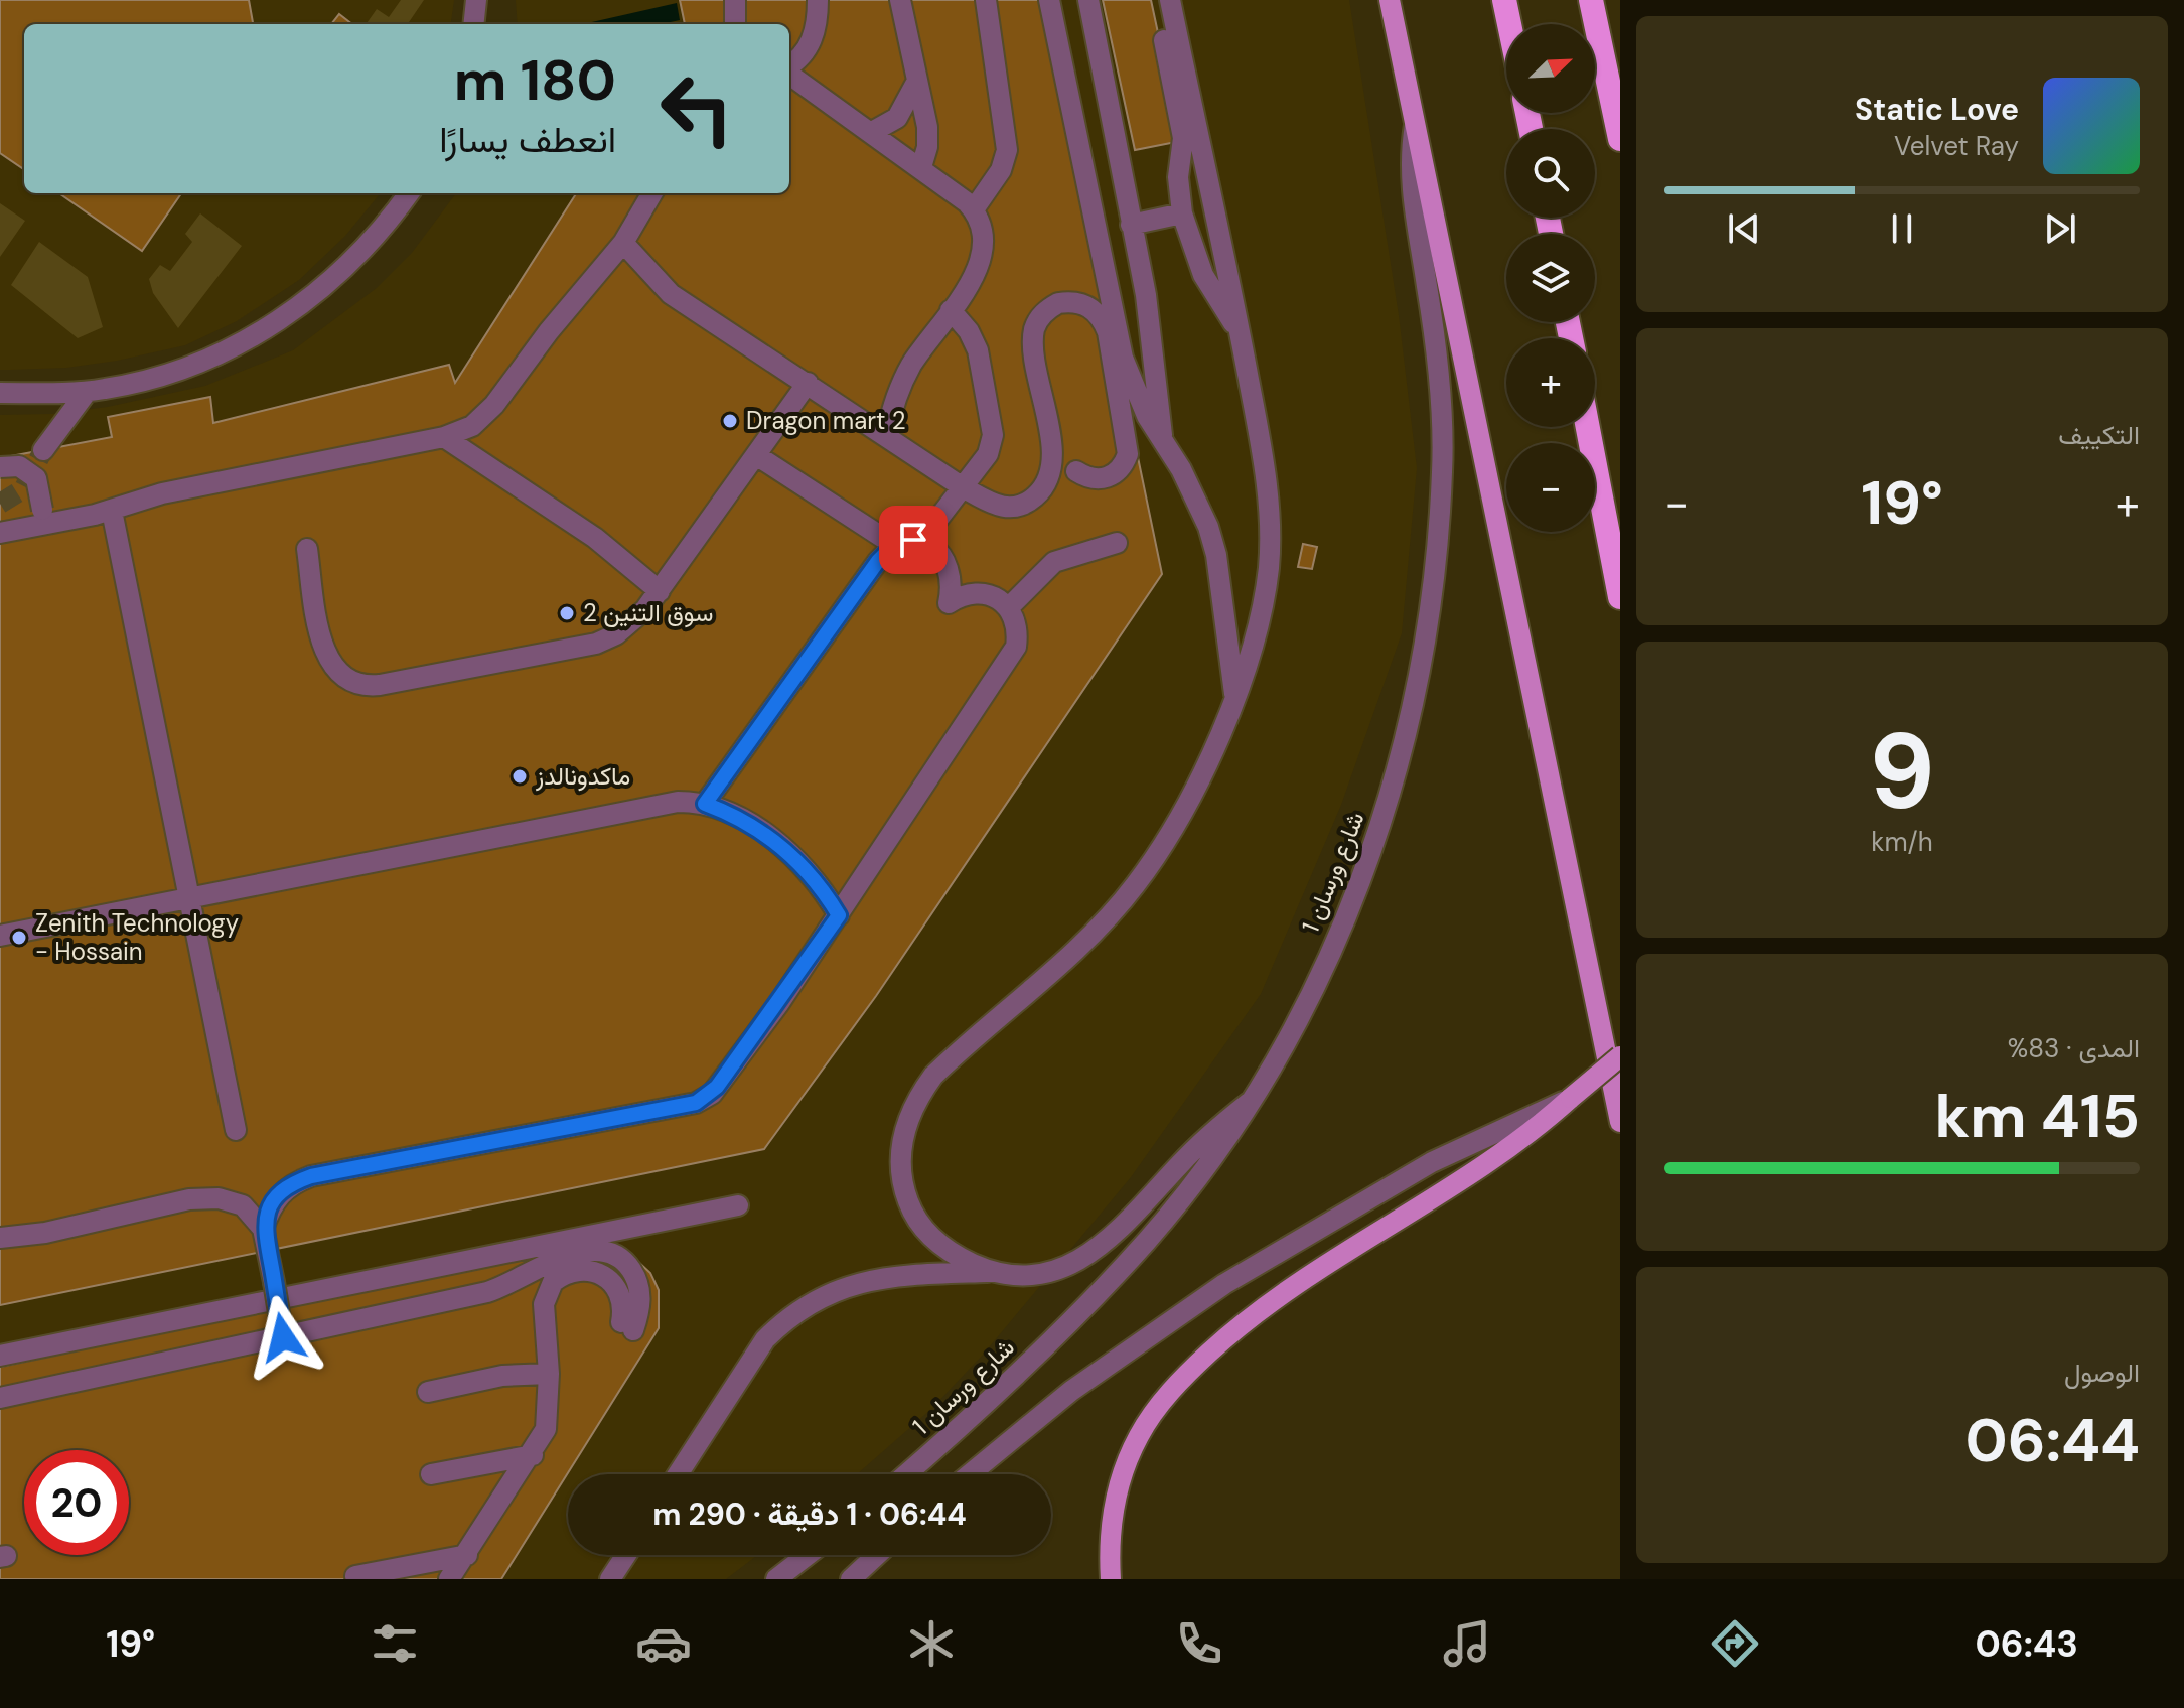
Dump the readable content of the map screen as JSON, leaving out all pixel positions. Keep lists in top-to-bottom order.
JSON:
{
  "streets": {
    "street": ["شارع ورسان 1"]
  },
  "places": [
    "Dragon mart 2",
    "سوق التنين 2",
    "ماكدونالدز",
    "Zenith Technology - Hossain"
  ],
  "north": "top right",
  "page": {
    "map_buttons": ["+", "−"],
    "turn": ["180 m", "انعطف يسارًا"],
    "song": ["Static Love", "Velvet Ray"],
    "tile": [
      "التكييف",
      ["9", "km/h"],
      ["المدى · 83%", "415 km"],
      ["الوصول", "06:44"]
    ],
    "heat": ["−", "19°", "+"],
    "limit": "20",
    "trip": "06:44 · 1 دقيقة · 290 m",
    "tabs": ["06:43", "19°"]
  }
}
